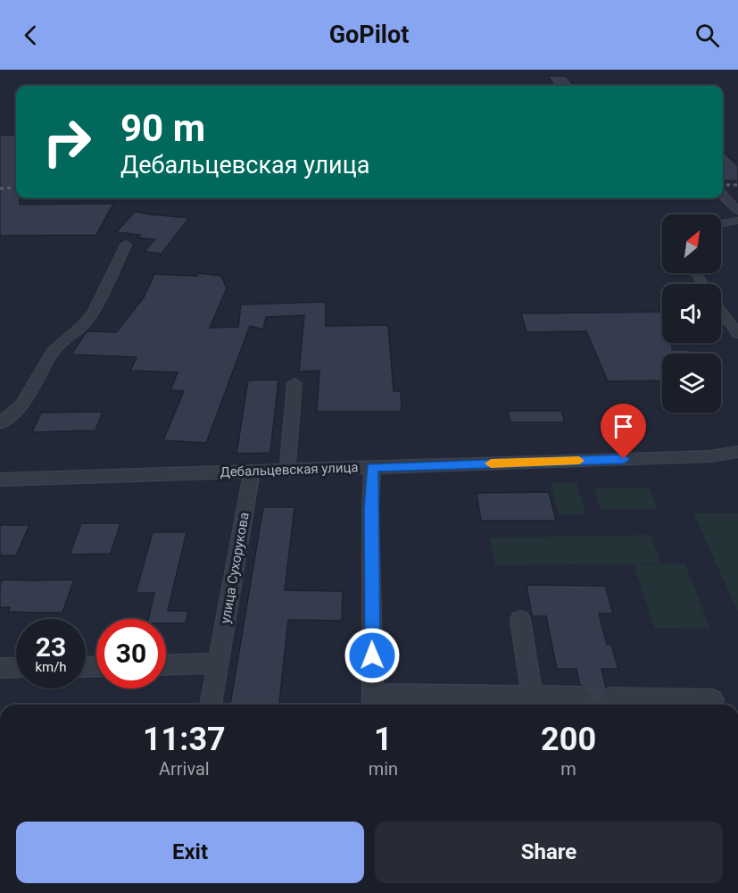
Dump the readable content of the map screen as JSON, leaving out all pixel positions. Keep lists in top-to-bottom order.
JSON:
{
  "streets": {
    "street": ["Дебальцевская улица", "улица Сухорукова"]
  },
  "crossings": [
    ["Дебальцевская улица", "улица Сухорукова"]
  ],
  "north": "top right",
  "page": {
    "header": "GoPilot",
    "turn": ["90 m", "Дебальцевская улица"],
    "speed": "23 km/h",
    "limit": "30",
    "eta": [
      "11:37",
      "Arrival",
      "1",
      "min",
      "200",
      "m"
    ],
    "buttons": ["Exit", "Share"]
  }
}
